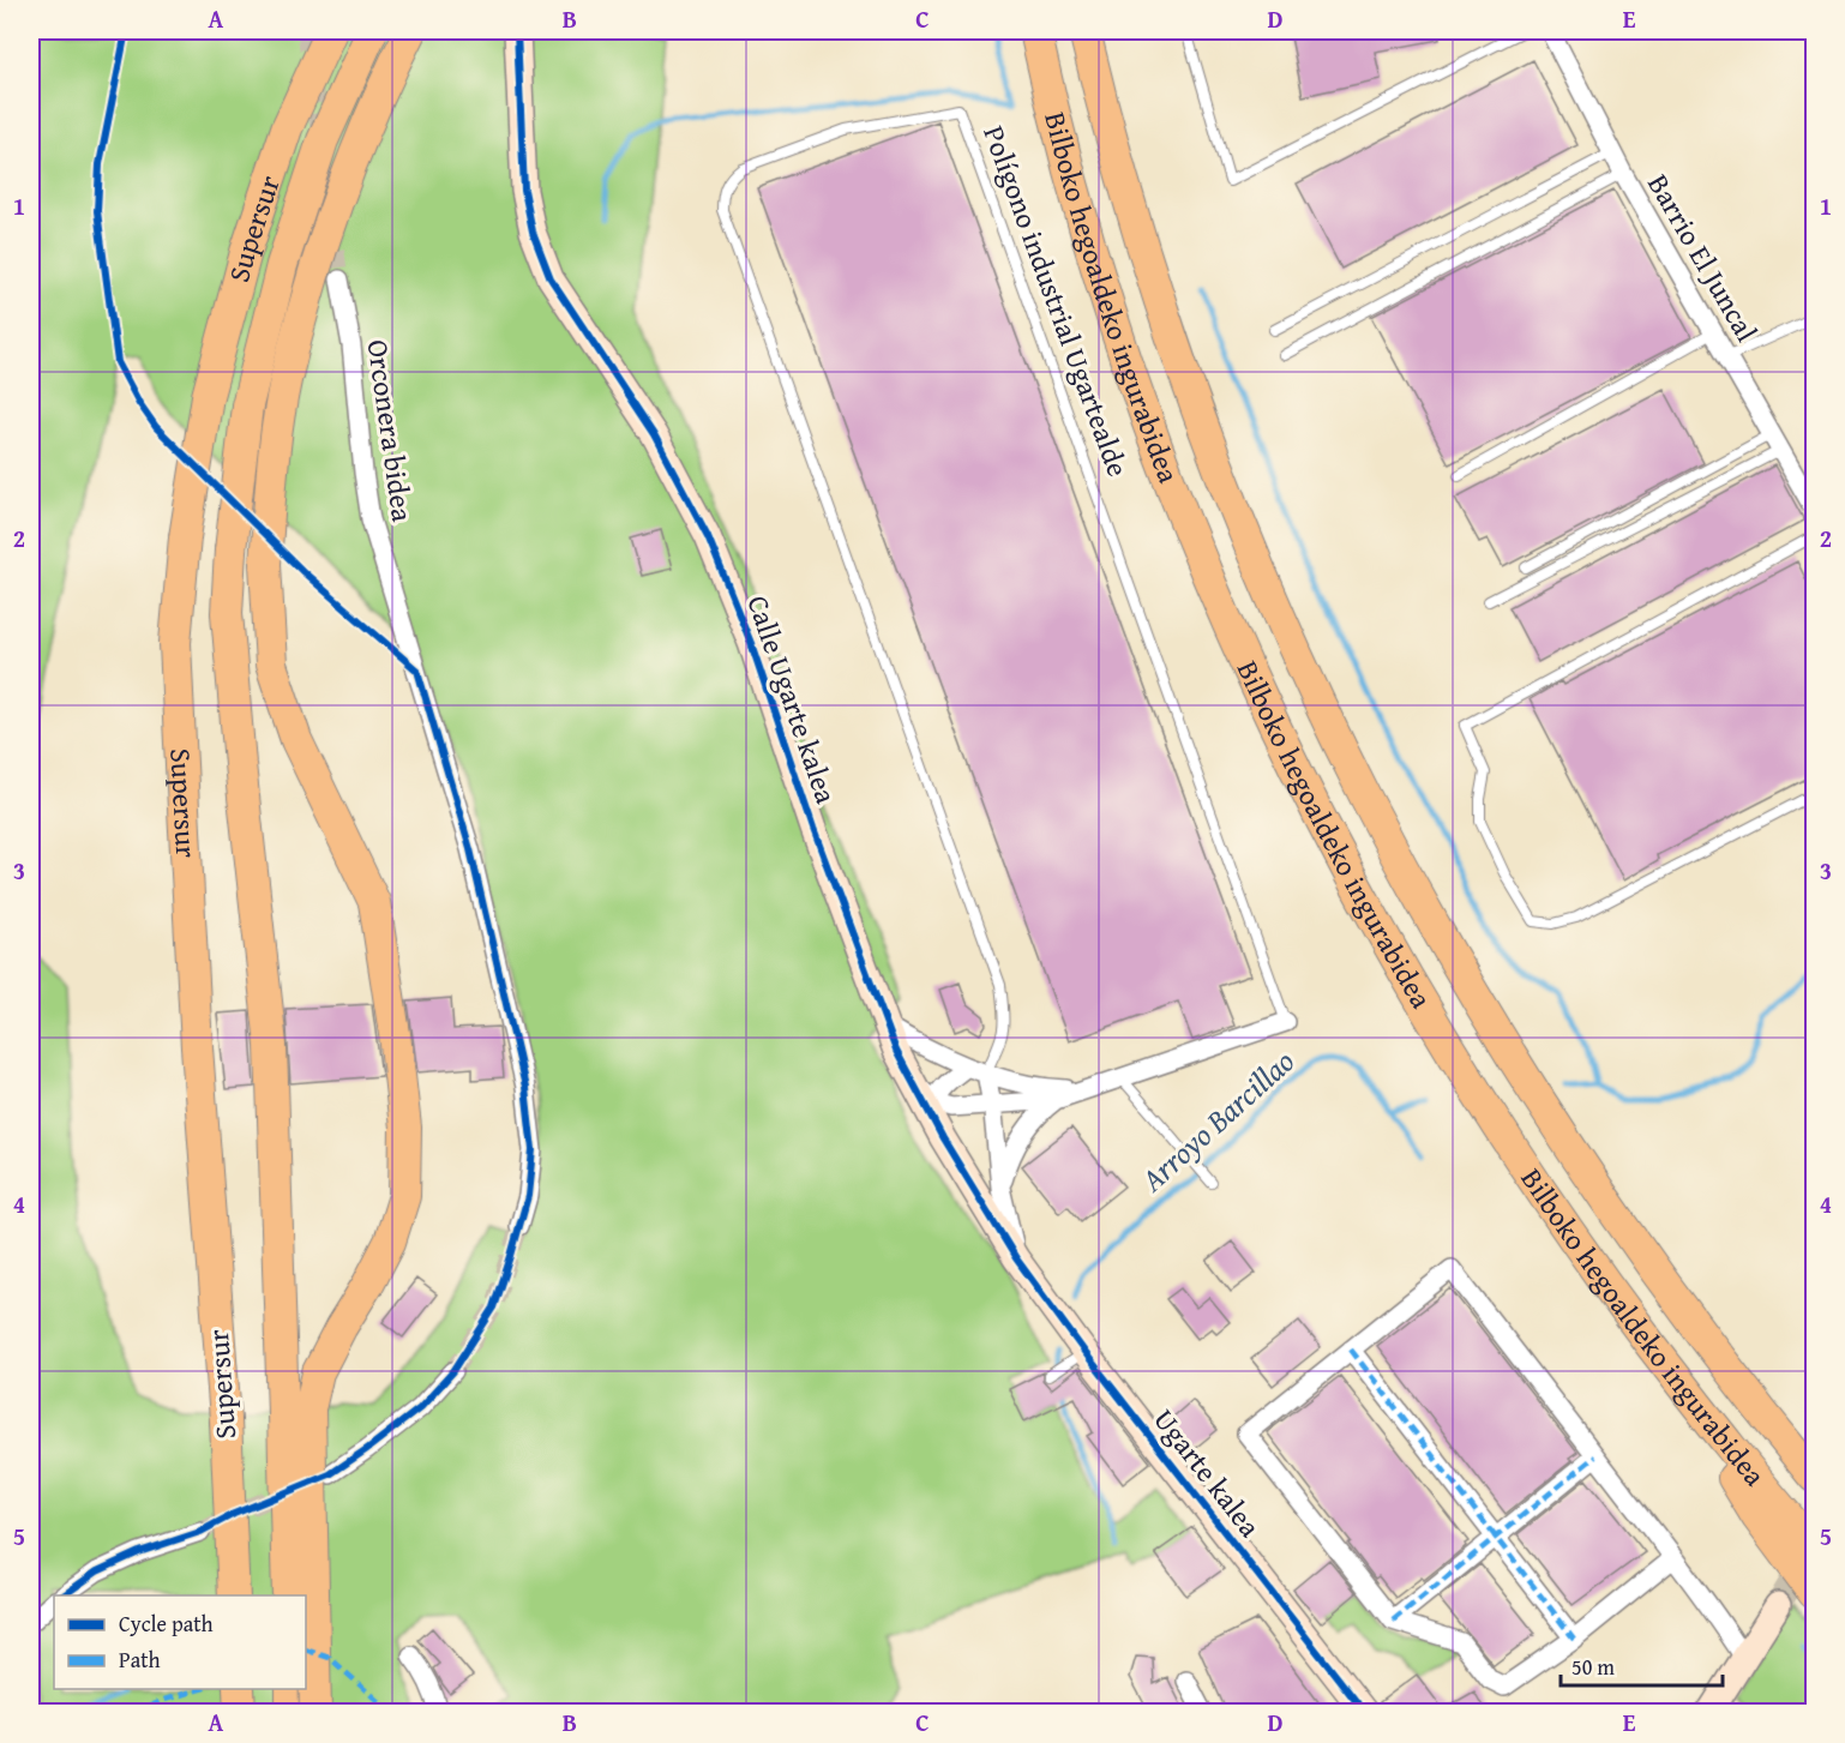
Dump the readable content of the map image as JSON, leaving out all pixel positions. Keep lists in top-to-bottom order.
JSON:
{
  "streets": {
    "highway": ["Supersur", "Bilboko hegoaldeko ingurabidea"],
    "street": [
      "Barrio El Juncal",
      "Polígono industrial Ugartealde",
      "Orconera bidea",
      "Calle Ugarte kalea",
      "Ugarte kalea"
    ]
  },
  "crossings": [
    ["Polígono industrial Ugartealde", "Calle Ugarte kalea"],
    ["Calle Ugarte kalea", "Ugarte kalea"]
  ],
  "water": ["Arroyo Barcillao"],
  "legend": ["Cycle path", "Path"],
  "scale_bar": "50 m",
  "grid": {
    "columns": [
      "A",
      "B",
      "C",
      "D",
      "E"
    ],
    "rows": [
      "1",
      "2",
      "3",
      "4",
      "5"
    ]
  }
}
